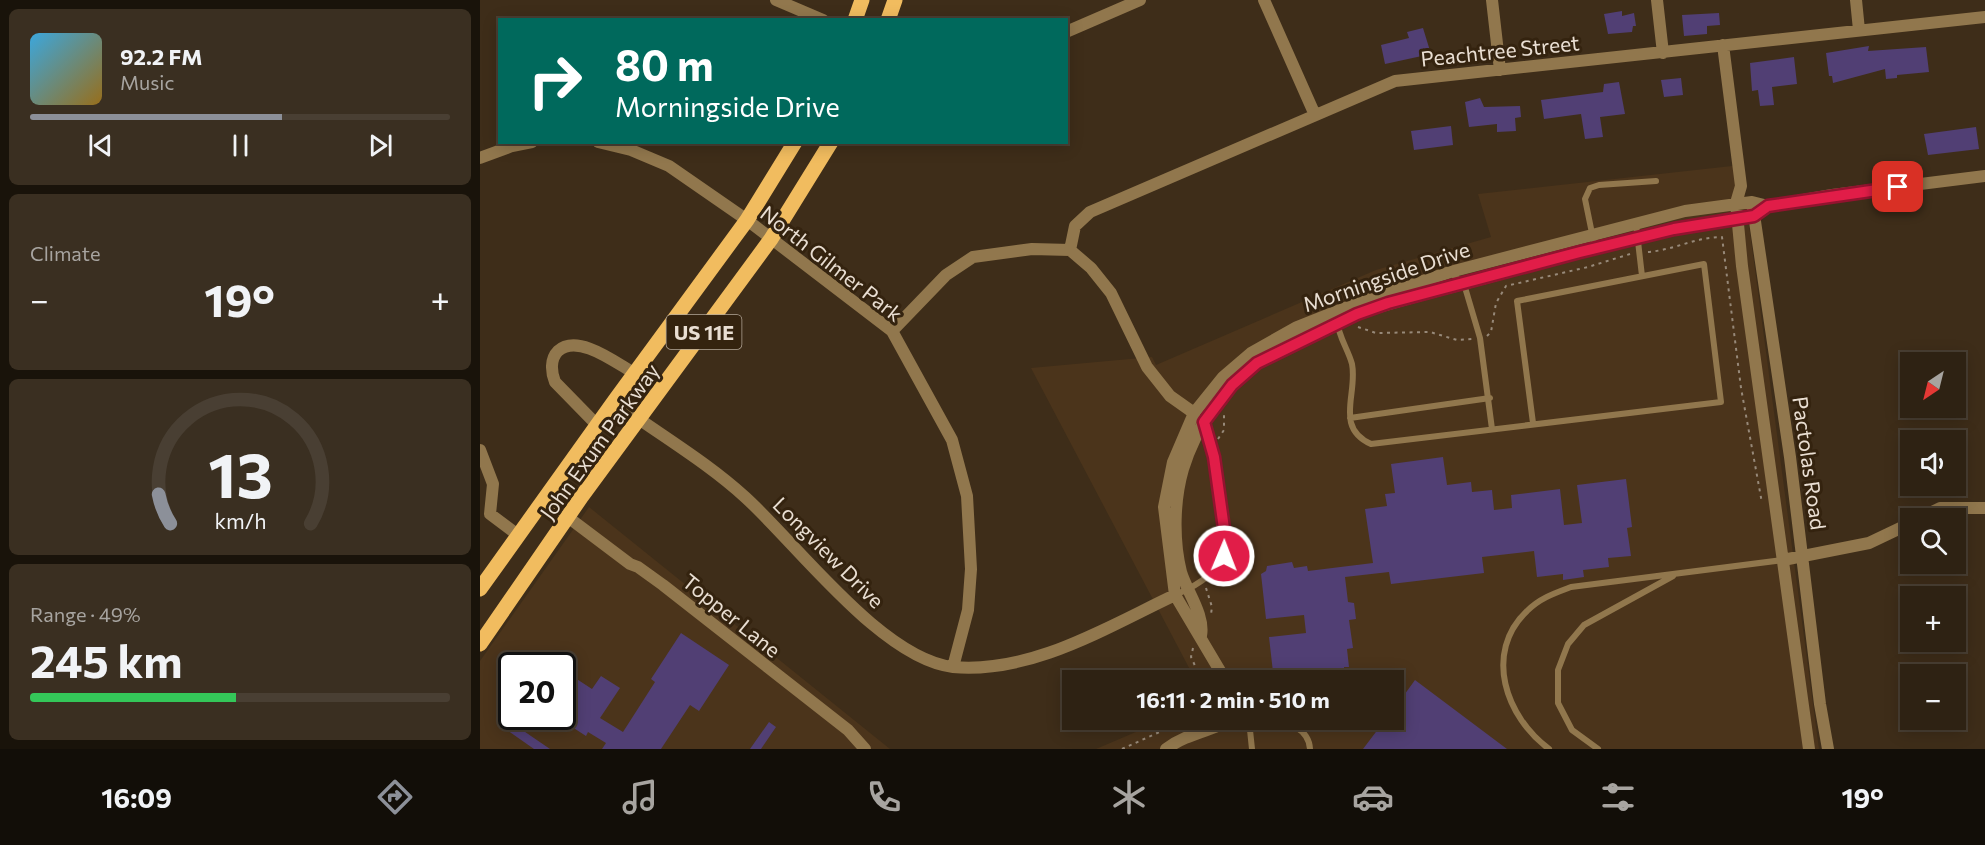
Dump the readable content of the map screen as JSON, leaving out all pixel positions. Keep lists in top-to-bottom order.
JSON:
{
  "streets": {
    "main road": ["US 11E", "John Exum Parkway"],
    "street": [
      "Peachtree Street",
      "North Gilmer Park",
      "Morningside Drive",
      "Pactolas Road",
      "Longview Drive",
      "Topper Lane"
    ]
  },
  "crossings": [
    ["Peachtree Street", "Pactolas Road"],
    ["North Gilmer Park", "John Exum Parkway"],
    ["North Gilmer Park", "Longview Drive"],
    ["Morningside Drive", "Pactolas Road"],
    ["Morningside Drive", "Longview Drive"],
    ["John Exum Parkway", "Longview Drive"],
    ["John Exum Parkway", "Topper Lane"]
  ],
  "north": "bottom left",
  "page": {
    "turn": ["80 m", "Morningside Drive"],
    "song": ["92.2 FM", "Music"],
    "tile": [
      "Climate",
      ["Range · 49%", "245 km"]
    ],
    "heat": ["−", "19°", "+"],
    "map_buttons": ["+", "−"],
    "limit": "20",
    "trip": "16:11 · 2 min · 510 m",
    "tabs": ["16:09", "19°"],
    "gauge": ["13", "km/h"]
  }
}
